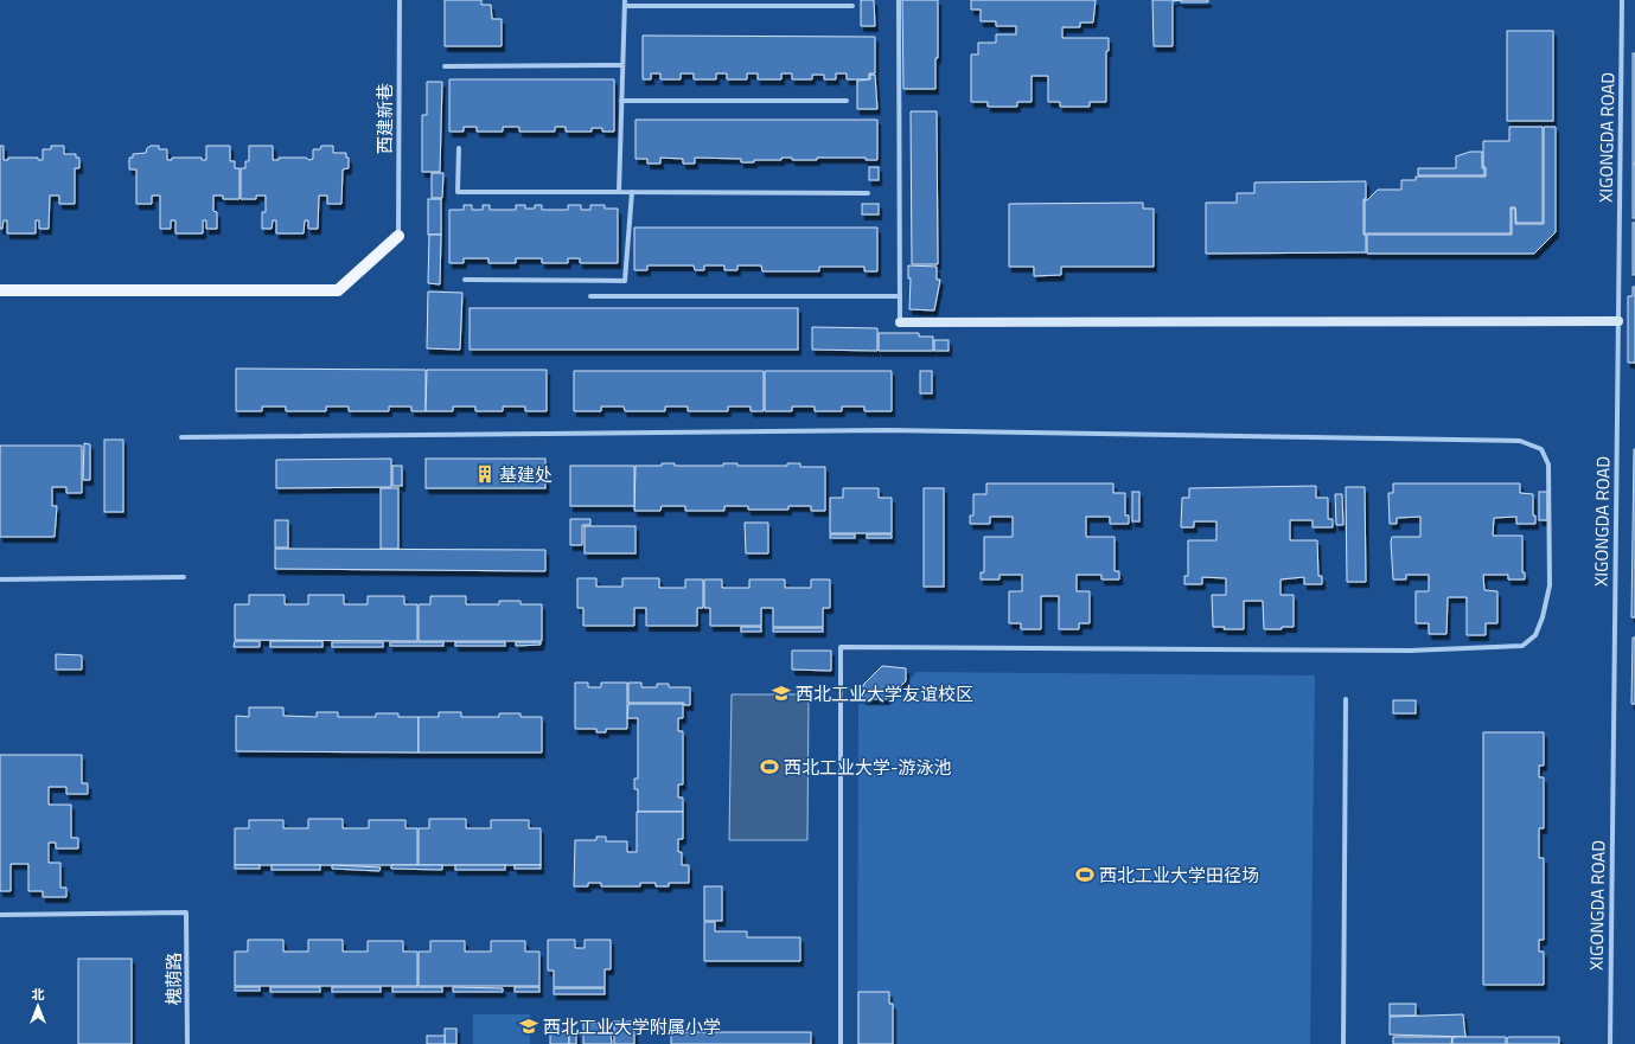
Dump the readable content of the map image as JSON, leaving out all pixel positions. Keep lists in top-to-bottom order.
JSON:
{
  "streets": {
    "street": ["西建新巷", "XIGONGDA ROAD", "槐荫路"]
  },
  "places": {
    "building": ["基建处"],
    "school or university": ["西北工业大学友谊校区", "西北工业大学附属小学"],
    "sports": ["西北工业大学-游泳池", "西北工业大学田径场"]
  },
  "north": "top"
}
